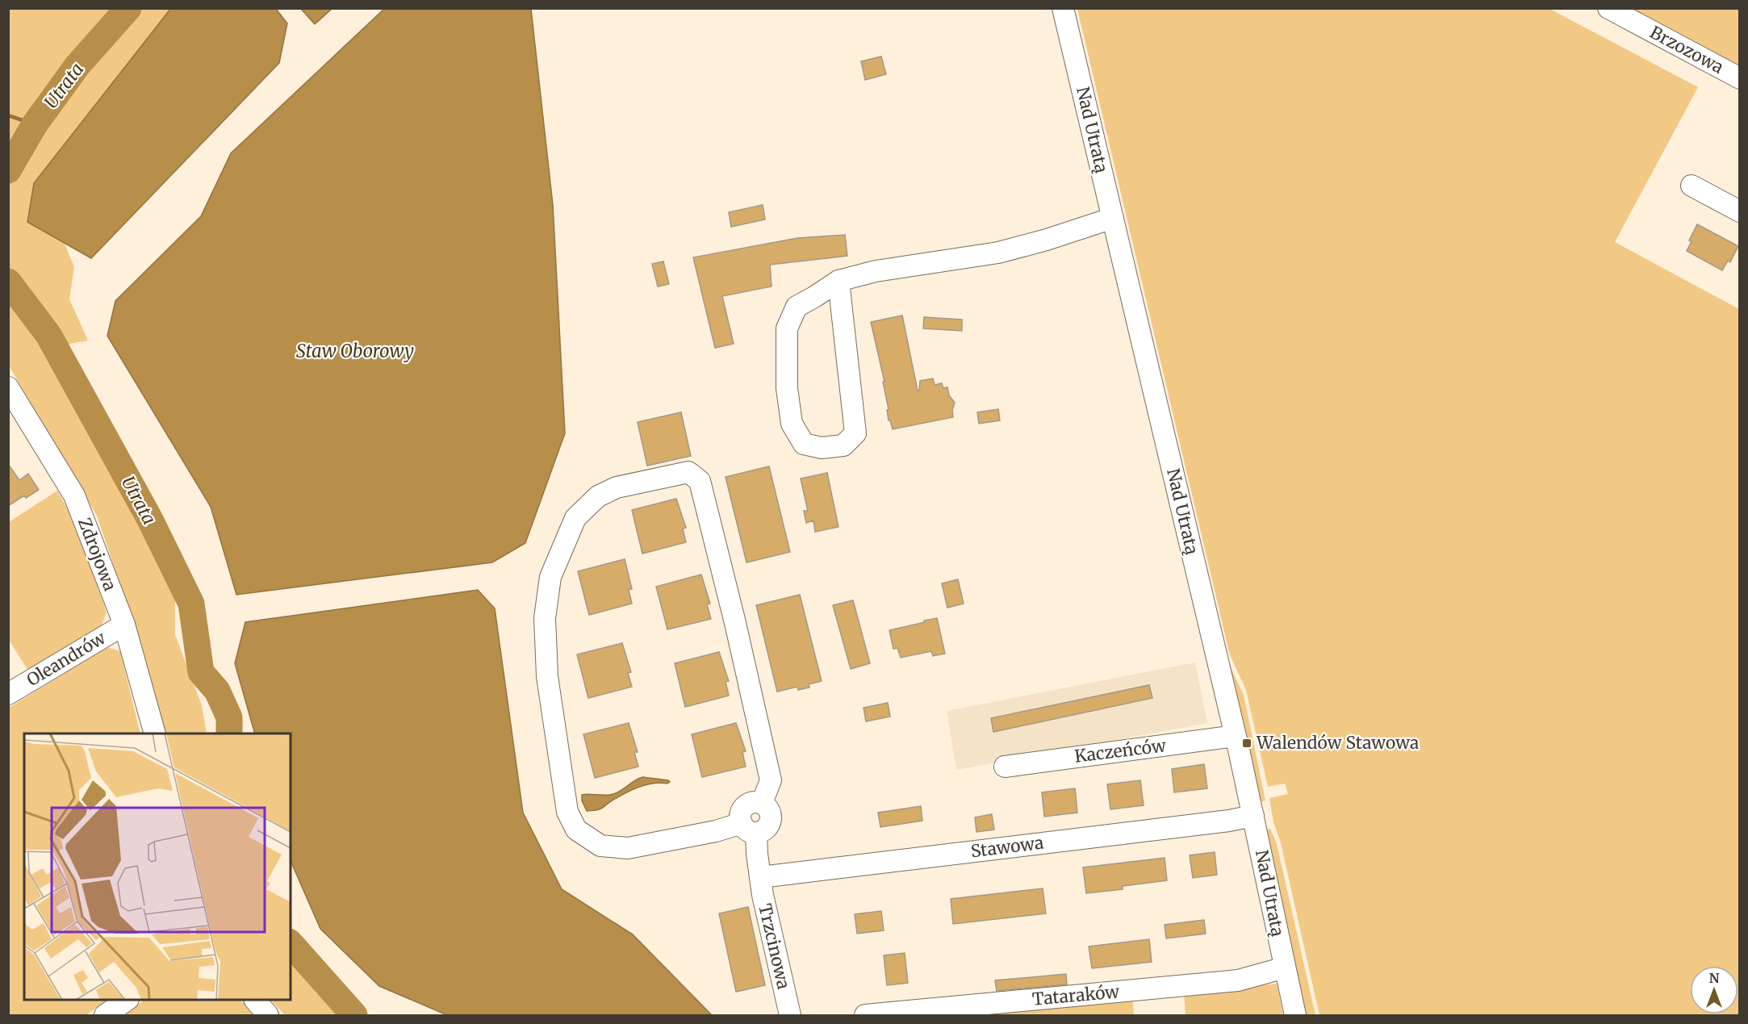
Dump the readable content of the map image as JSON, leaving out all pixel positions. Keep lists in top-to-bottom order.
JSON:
{
  "streets": {
    "street": [
      "Brzozowa",
      "Nad Utratą",
      "Zdrojowa",
      "Oleandrów",
      "Kaczeńców",
      "Stawowa",
      "Trzcinowa",
      "Tataraków"
    ]
  },
  "crossings": [
    ["Nad Utratą", "Kaczeńców"],
    ["Nad Utratą", "Stawowa"],
    ["Nad Utratą", "Tataraków"],
    ["Zdrojowa", "Oleandrów"],
    ["Stawowa", "Trzcinowa"]
  ],
  "water": ["Utrata", "Staw Oborowy"],
  "places": {
    "transit": ["Walendów Stawowa"]
  },
  "north": "top"
}
